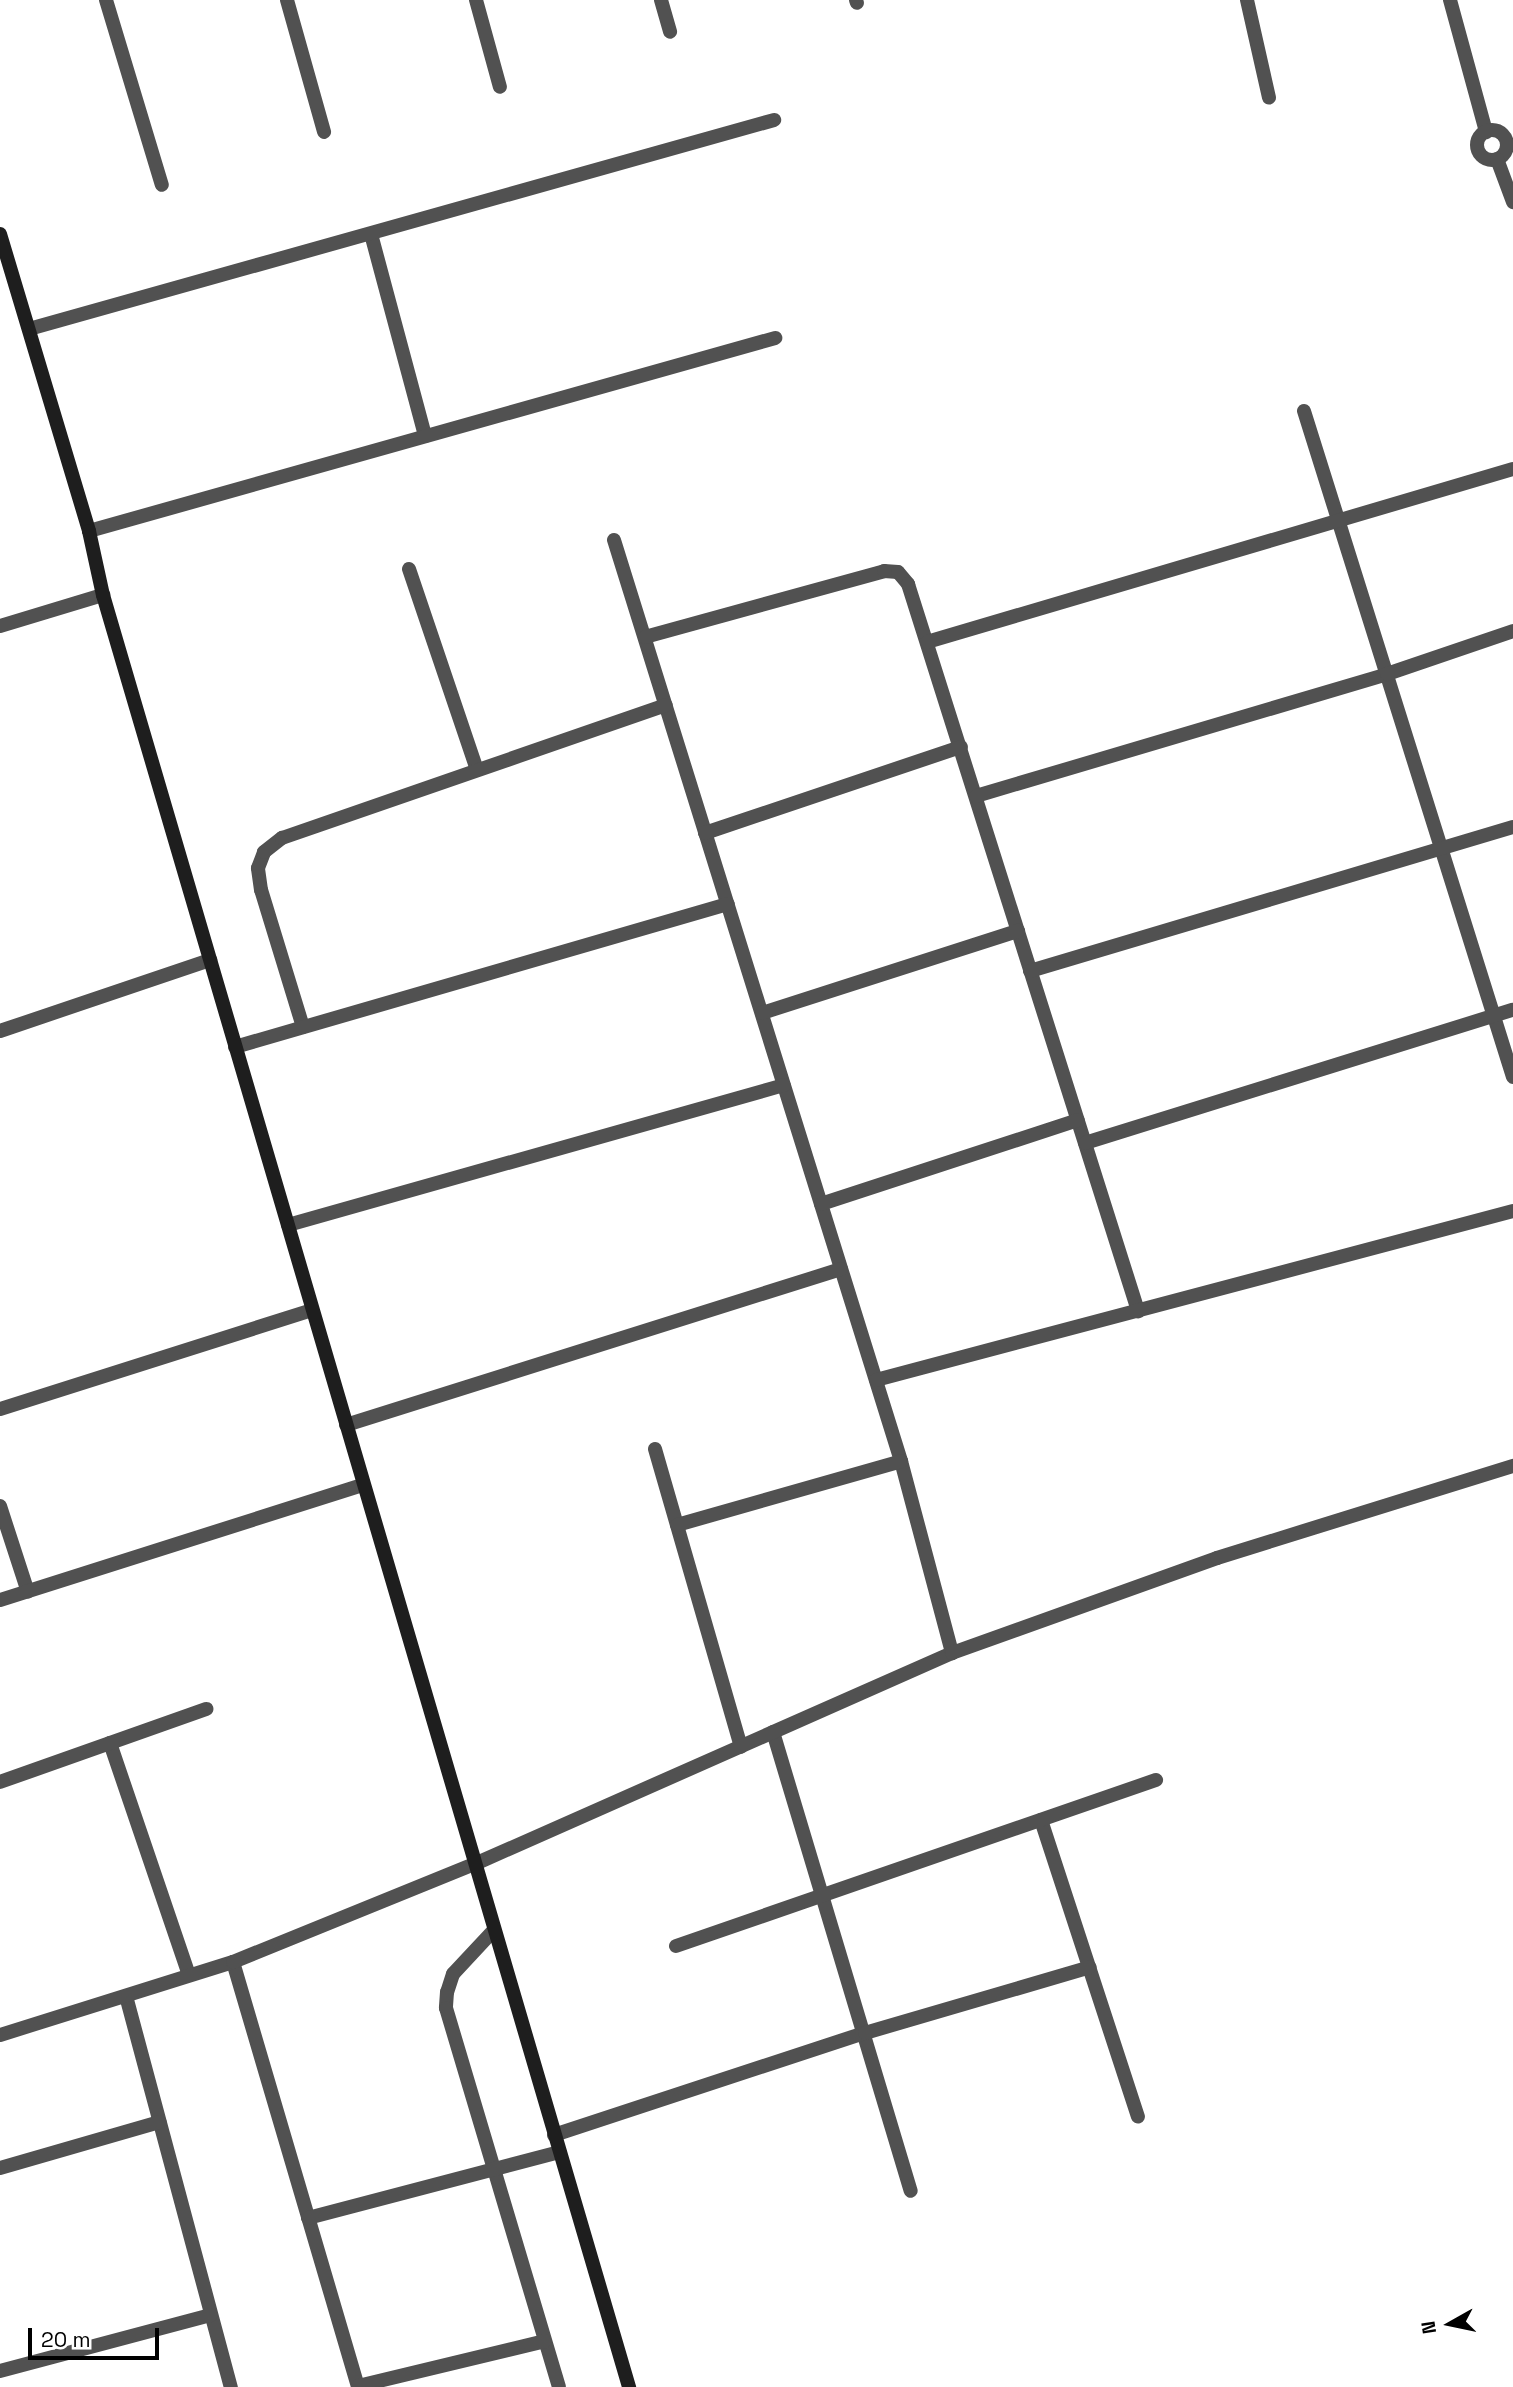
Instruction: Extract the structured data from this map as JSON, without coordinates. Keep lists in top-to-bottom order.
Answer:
{
  "scale_bar": "20 m",
  "north": "left"
}
